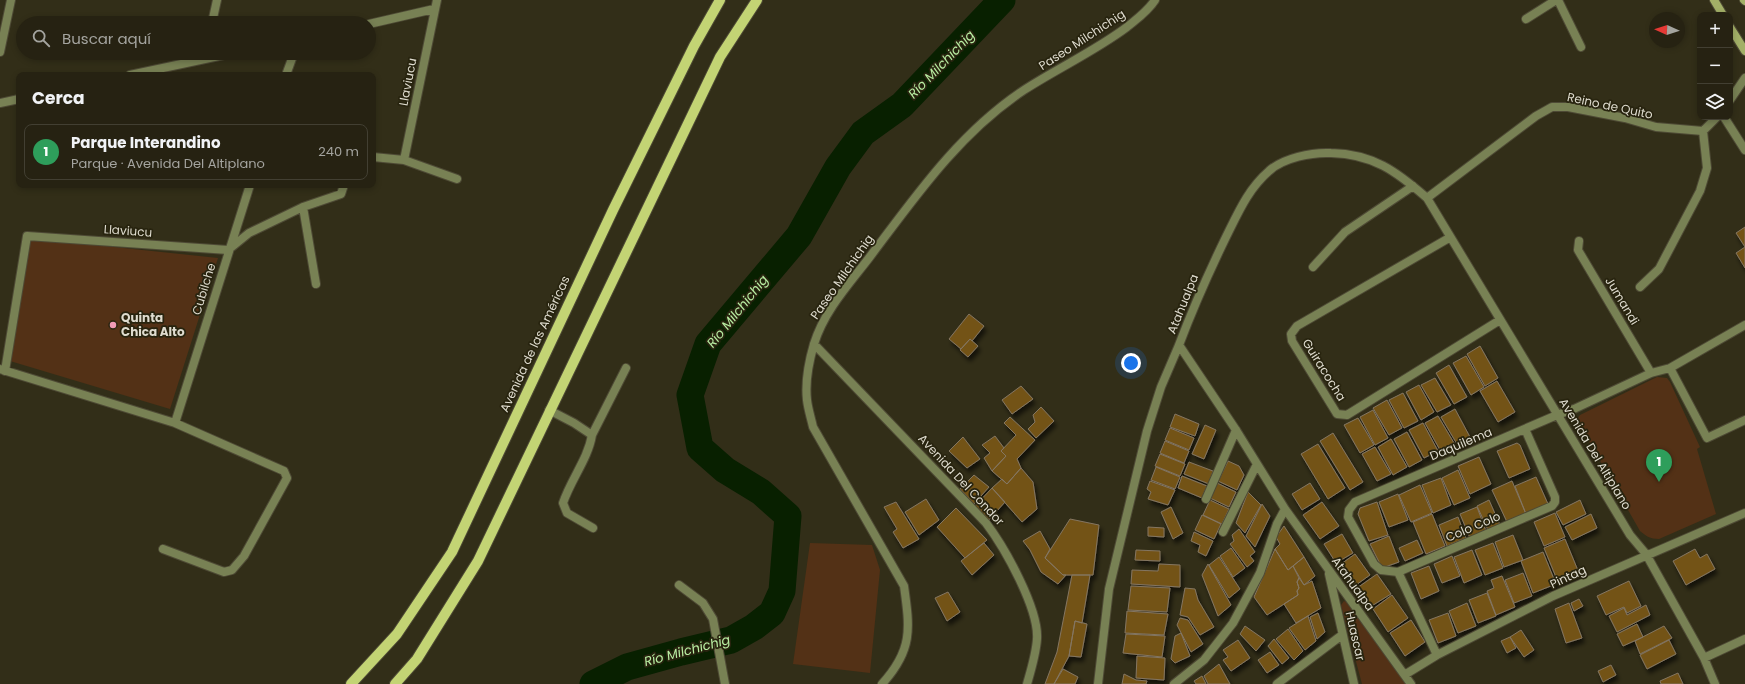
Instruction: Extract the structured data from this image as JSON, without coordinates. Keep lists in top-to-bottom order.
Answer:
{
  "streets": {
    "main road": ["Avenida de las Américas"],
    "street": [
      "Paseo Milchichig",
      "Llaviucu",
      "Reino de Quito",
      "Cubilche",
      "Jumandi",
      "Atahualpa",
      "Guiracocha",
      "Daquilema",
      "Avenida Del Altiplano",
      "Avenida Del Condor",
      "Colo Colo",
      "Pintag",
      "Huascar"
    ]
  },
  "crossings": [
    ["Paseo Milchichig", "Avenida Del Condor"],
    ["Llaviucu", "Cubilche"],
    ["Reino de Quito", "Atahualpa"],
    ["Jumandi", "Daquilema"],
    ["Atahualpa", "Guiracocha"],
    ["Atahualpa", "Avenida Del Altiplano"],
    ["Atahualpa", "Pintag"],
    ["Atahualpa", "Huascar"],
    ["Guiracocha", "Avenida Del Altiplano"],
    ["Daquilema", "Avenida Del Altiplano"],
    ["Daquilema", "Colo Colo"],
    ["Avenida Del Altiplano", "Pintag"]
  ],
  "water": ["Río Milchichig"],
  "places": ["Quinta Chica Alto"],
  "north": "left",
  "page": {
    "map_buttons": ["+", "−"],
    "search": "Buscar aquí",
    "heading": "Cerca",
    "list": [
      {
        "mark": "1",
        "name": "Parque Interandino",
        "note": "Parque · Avenida Del Altiplano",
        "value": "240 m"
      }
    ],
    "pins": "1"
  }
}
